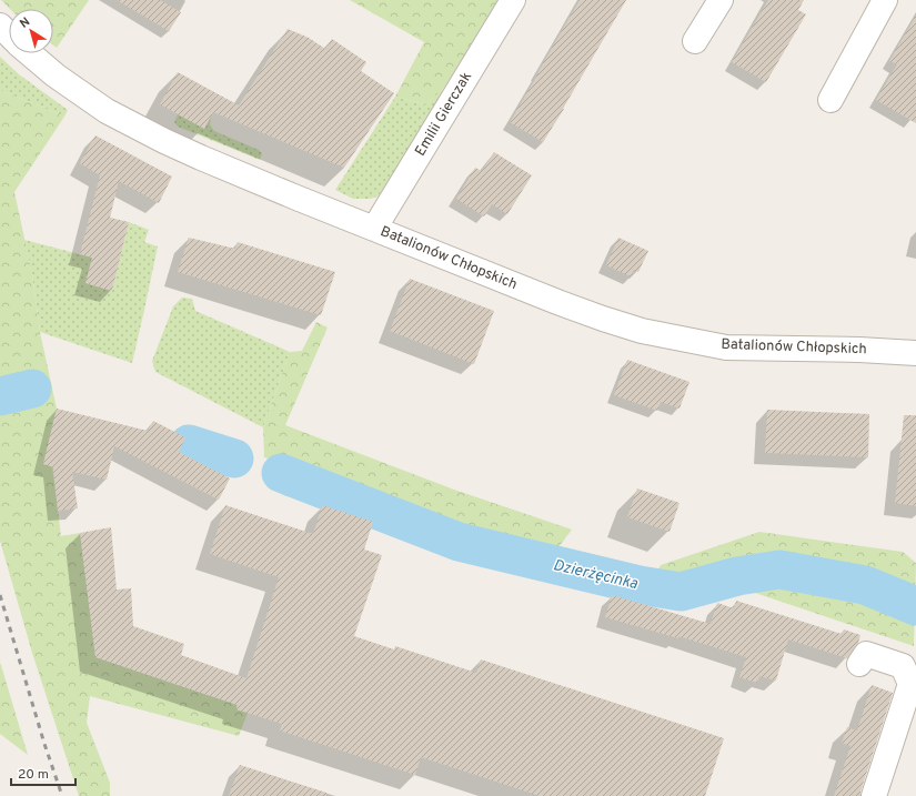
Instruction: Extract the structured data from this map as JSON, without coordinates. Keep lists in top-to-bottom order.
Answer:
{
  "streets": {
    "street": ["Emilii Gierczak", "Batalionów Chłopskich"]
  },
  "crossings": [
    ["Emilii Gierczak", "Batalionów Chłopskich"]
  ],
  "water": ["Dzierżęcinka"],
  "scale_bar": "20 m",
  "north": "top left"
}
